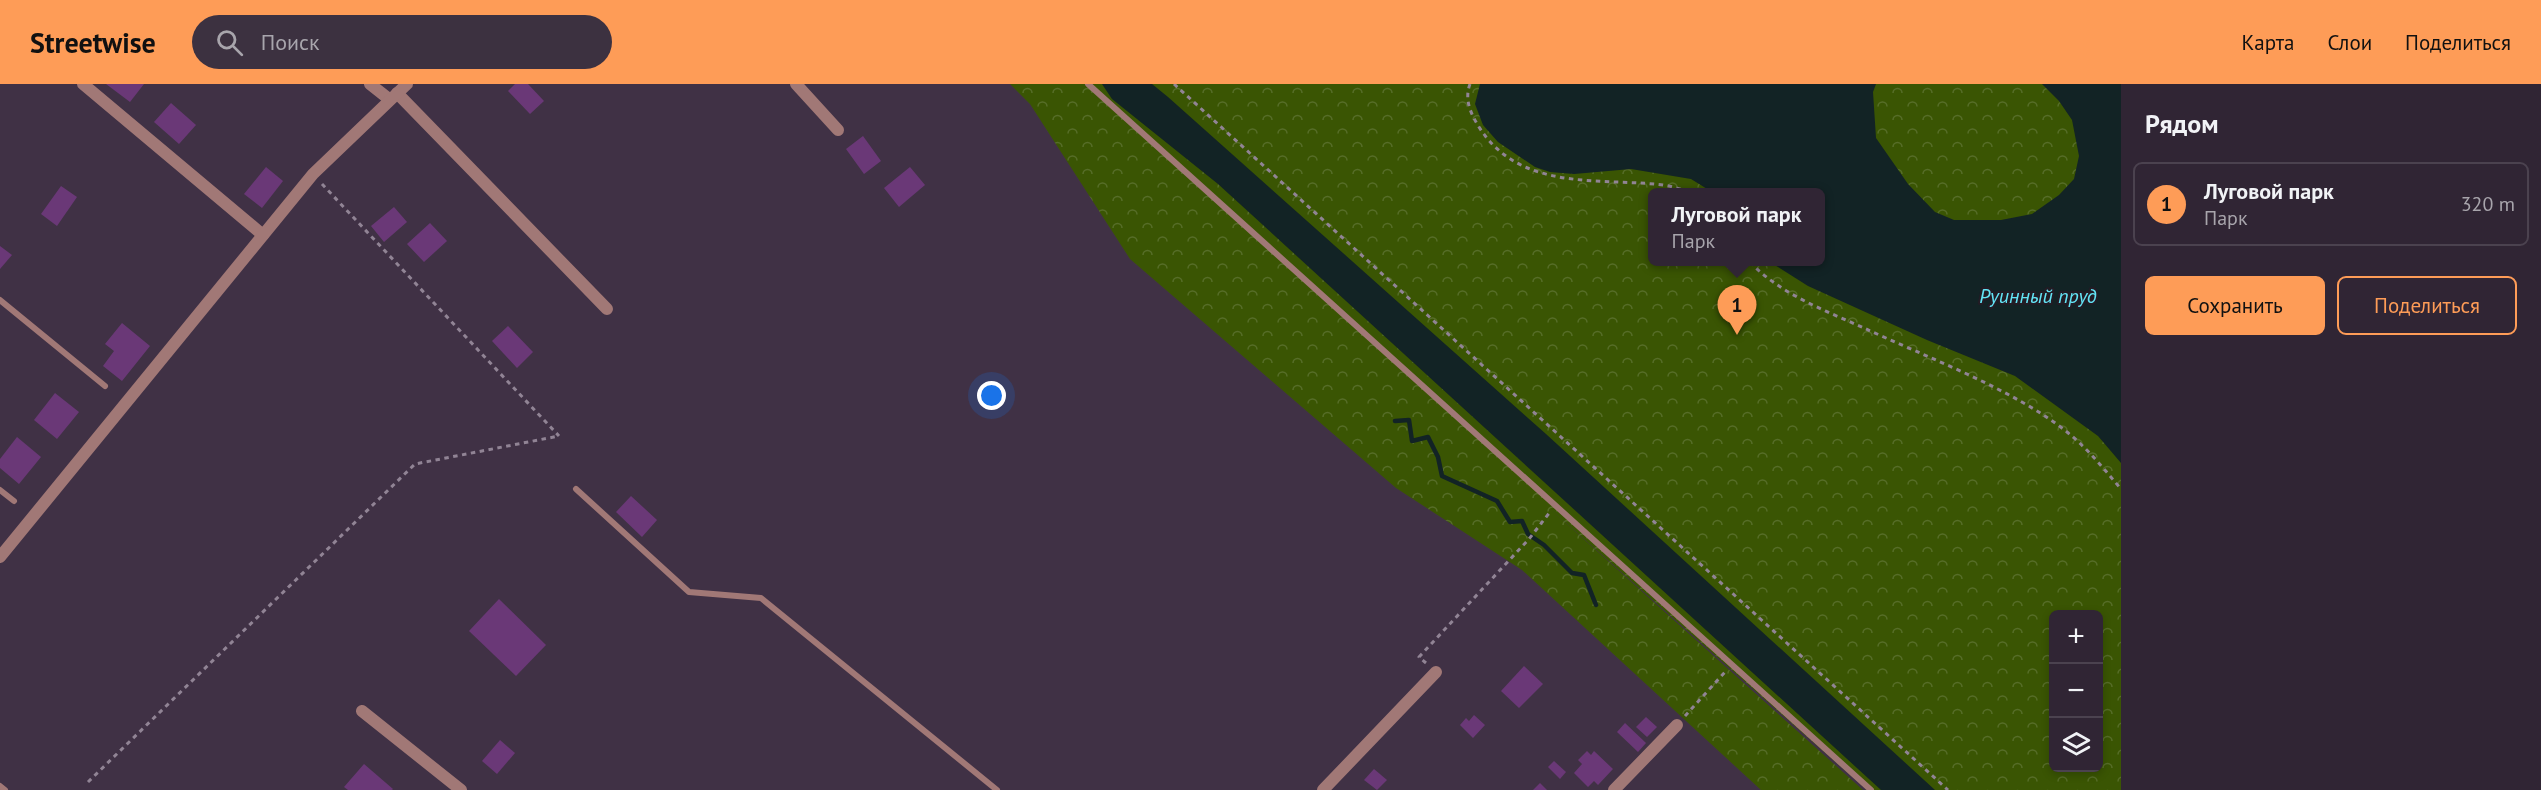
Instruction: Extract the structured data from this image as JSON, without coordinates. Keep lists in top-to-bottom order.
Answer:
{
  "water": ["Руинный пруд"],
  "page": {
    "header": "Streetwise",
    "search": "Поиск",
    "nav": ["Карта", "Слои", "Поделиться"],
    "heading": "Рядом",
    "list": [
      {
        "mark": "1",
        "name": "Луговой парк",
        "note": "Парк",
        "value": "320 m"
      }
    ],
    "popup": ["Луговой парк", "Парк"],
    "buttons": ["Сохранить", "Поделиться"],
    "pins": "1",
    "map_buttons": ["+", "−"]
  }
}
